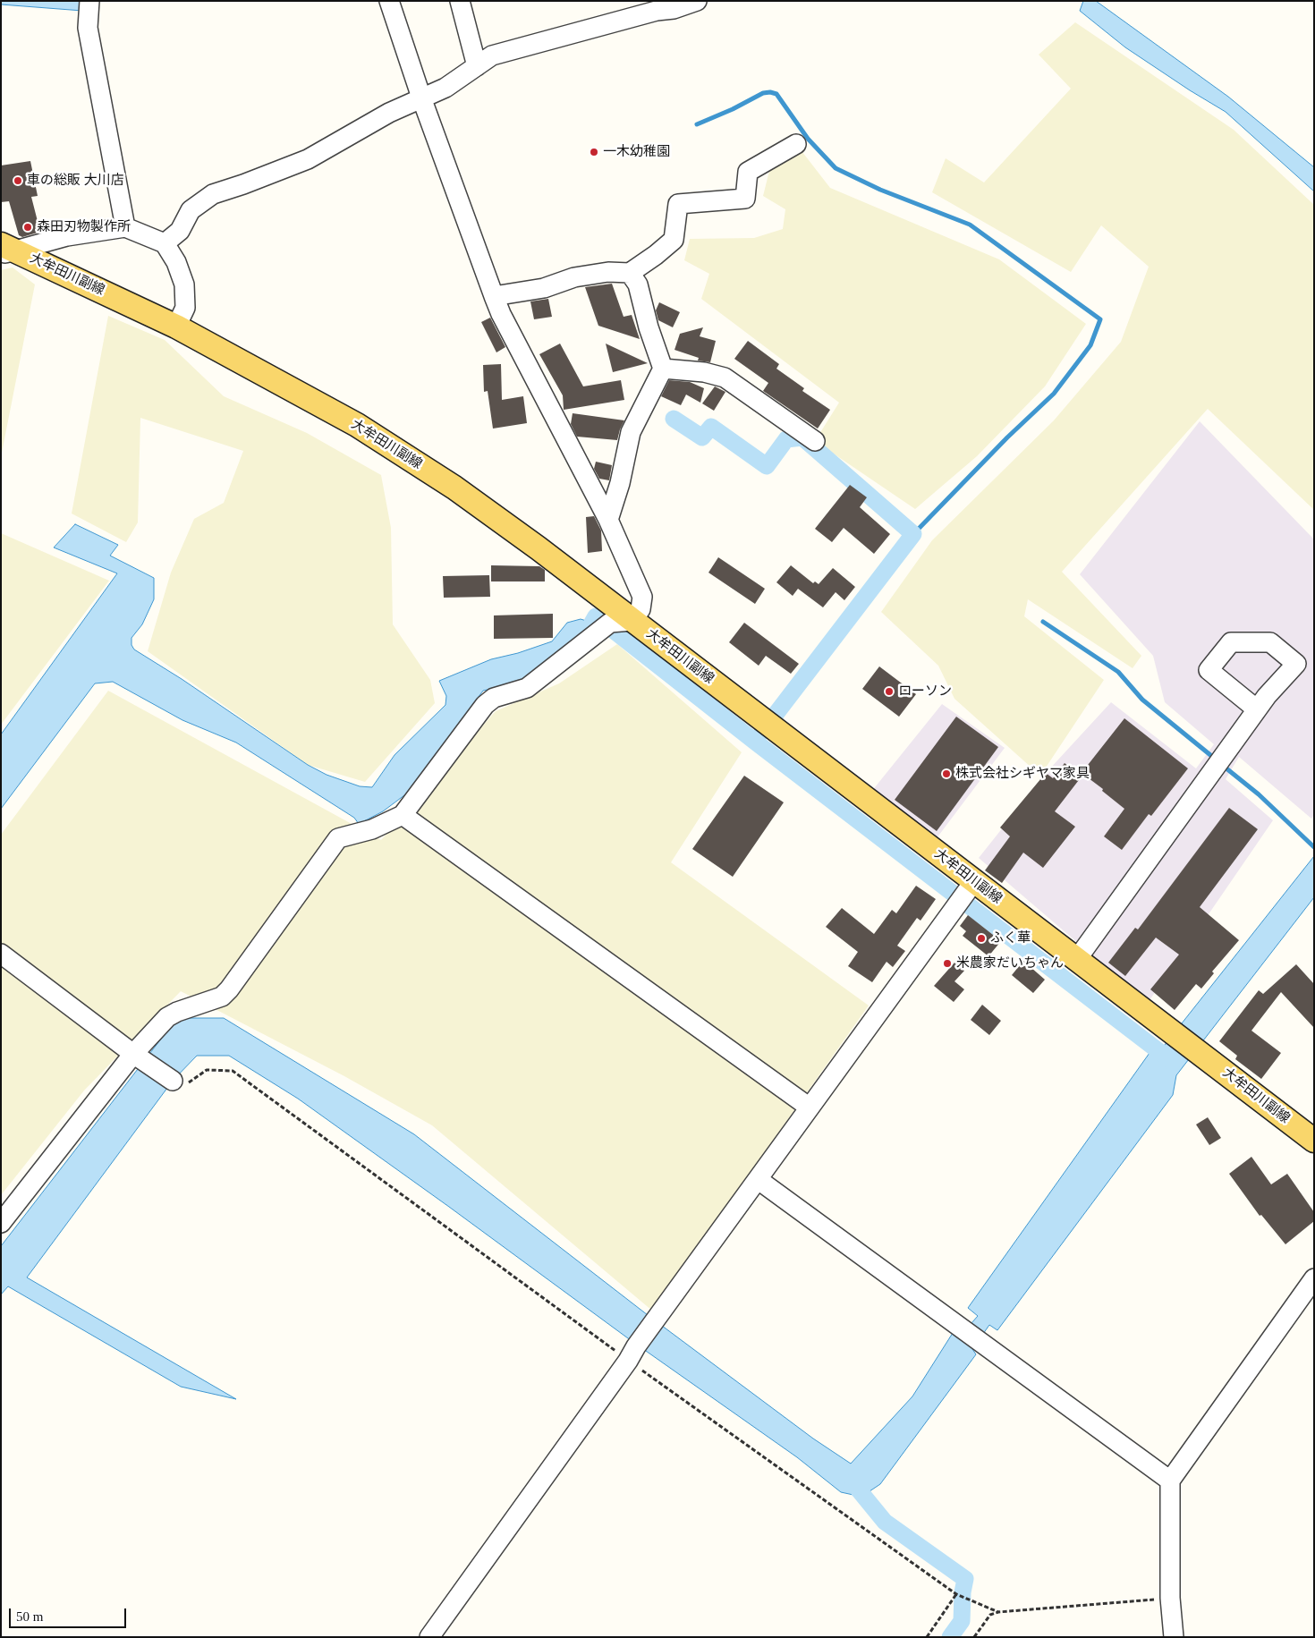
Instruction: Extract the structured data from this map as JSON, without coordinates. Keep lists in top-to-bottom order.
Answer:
{
  "streets": {
    "main road": ["大牟田川副線"]
  },
  "places": [
    "一木幼稚園",
    "車の総販 大川店",
    "森田刃物製作所",
    "ローソン",
    "株式会社シギヤマ家具",
    "ふく華",
    "米農家だいちゃん"
  ],
  "scale_bar": "50 m"
}
